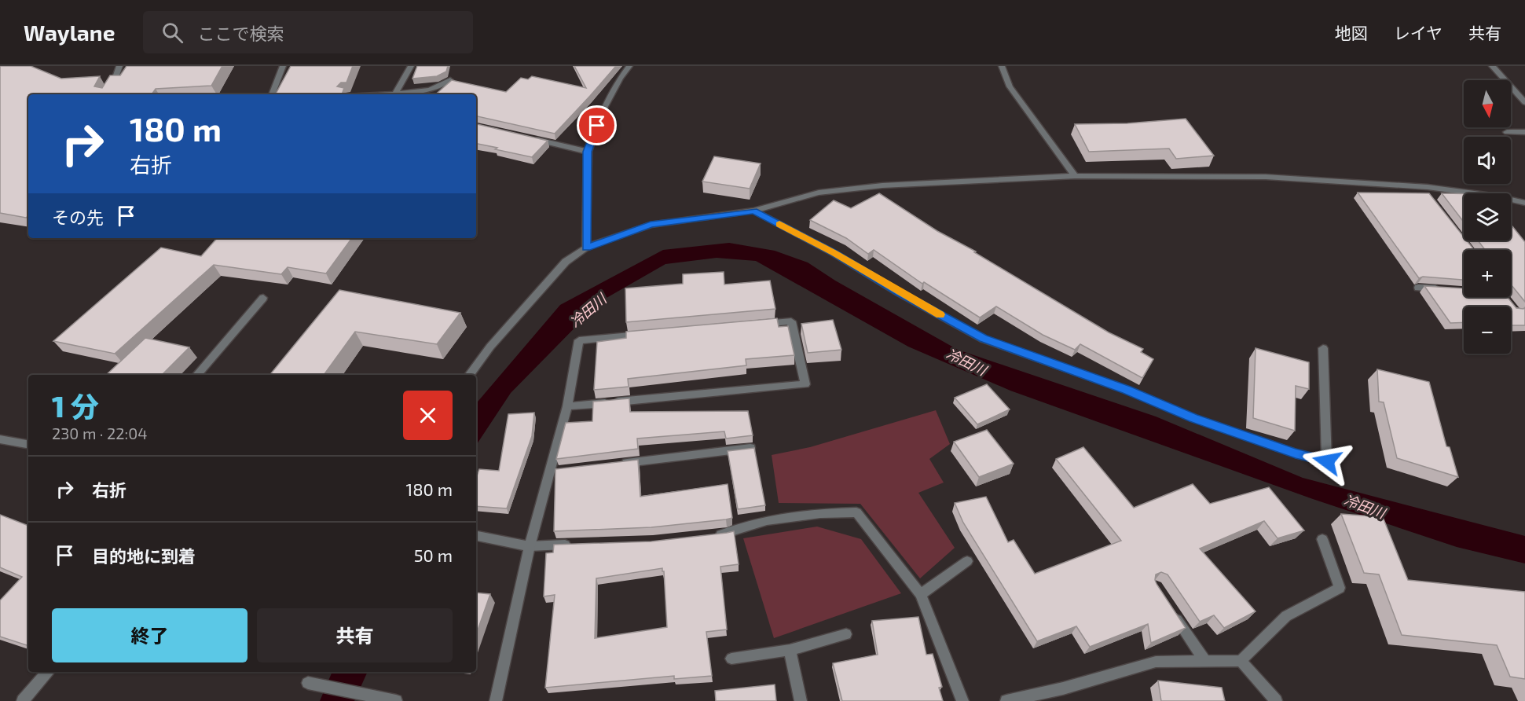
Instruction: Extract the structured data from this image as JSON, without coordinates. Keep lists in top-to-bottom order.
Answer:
{
  "water": ["冷田川"],
  "north": "bottom",
  "page": {
    "header": "Waylane",
    "search": "ここで検索",
    "nav": ["地図", "レイヤ", "共有"],
    "map_buttons": ["+", "−"],
    "turn": ["180 m", "右折"],
    "then": "その先",
    "heading": ["1 分", "230 m · 22:04"],
    "list": [
      {
        "name": "右折",
        "value": "180 m"
      },
      {
        "name": "目的地に到着",
        "value": "50 m"
      }
    ],
    "buttons": ["終了", "共有"]
  }
}
